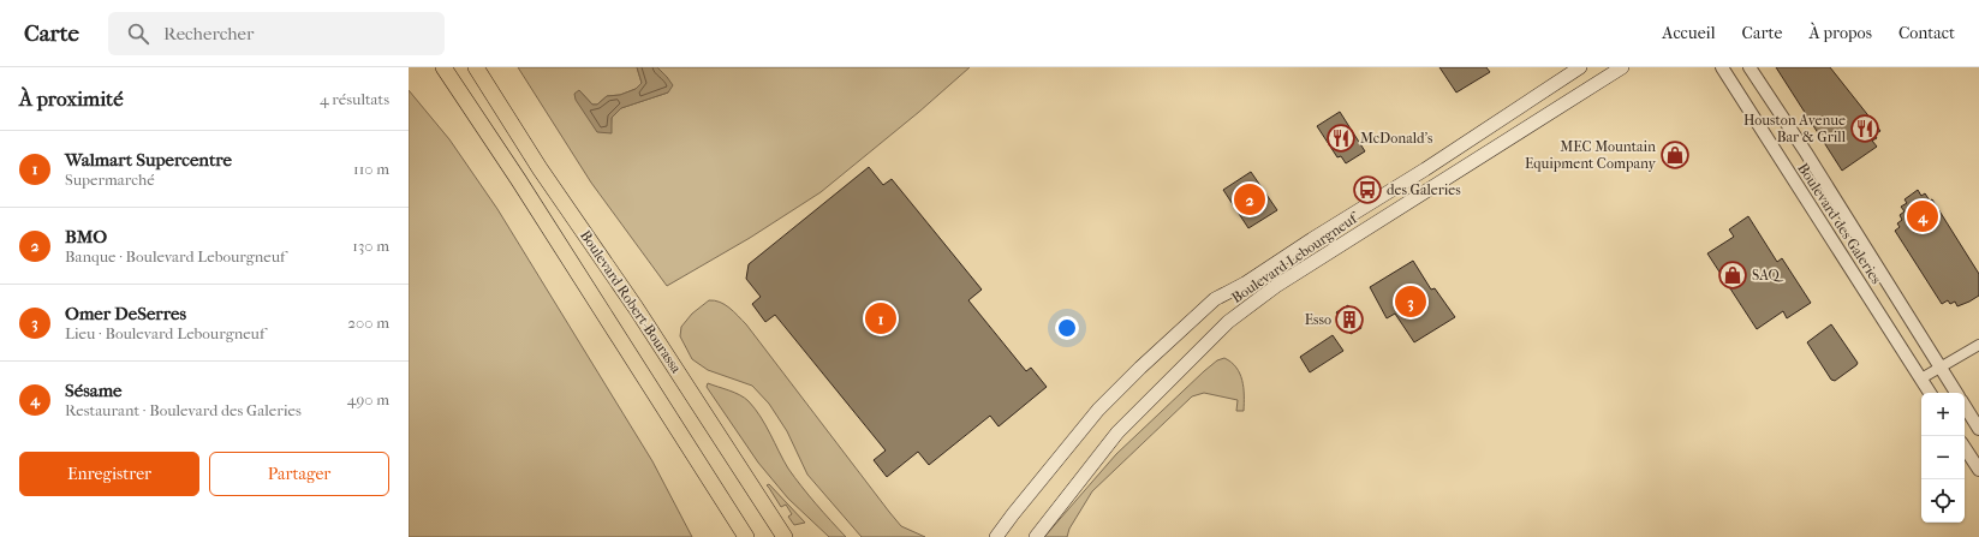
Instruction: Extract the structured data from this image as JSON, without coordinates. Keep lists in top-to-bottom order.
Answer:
{
  "streets": {
    "highway": ["Boulevard Robert-Bourassa"],
    "main road": ["Boulevard Lebourgneuf"],
    "street": ["Boulevard des Galeries"]
  },
  "places": {
    "restaurant": ["Houston Avenue Bar & Grill", "McDonald's"],
    "shop": ["MEC Mountain Equipment Company", "SAQ"],
    "bus stop": ["des Galeries"],
    "building": ["Esso"]
  },
  "page": {
    "header": "Carte",
    "search": "Rechercher",
    "nav": [
      "Accueil",
      "Carte",
      "À propos",
      "Contact"
    ],
    "heading": ["À proximité", "4 résultats"],
    "list": [
      {
        "mark": "1",
        "name": "Walmart Supercentre",
        "note": "Supermarché",
        "value": "110 m"
      },
      {
        "mark": "2",
        "name": "BMO",
        "note": "Banque · Boulevard Lebourgneuf",
        "value": "130 m"
      },
      {
        "mark": "3",
        "name": "Omer DeSerres",
        "note": "Lieu · Boulevard Lebourgneuf",
        "value": "200 m"
      },
      {
        "mark": "4",
        "name": "Sésame",
        "note": "Restaurant · Boulevard des Galeries",
        "value": "490 m"
      }
    ],
    "pins": [
      "2",
      "4",
      "3",
      "1"
    ],
    "map_buttons": ["+", "−"],
    "buttons": ["Enregistrer", "Partager"]
  }
}
